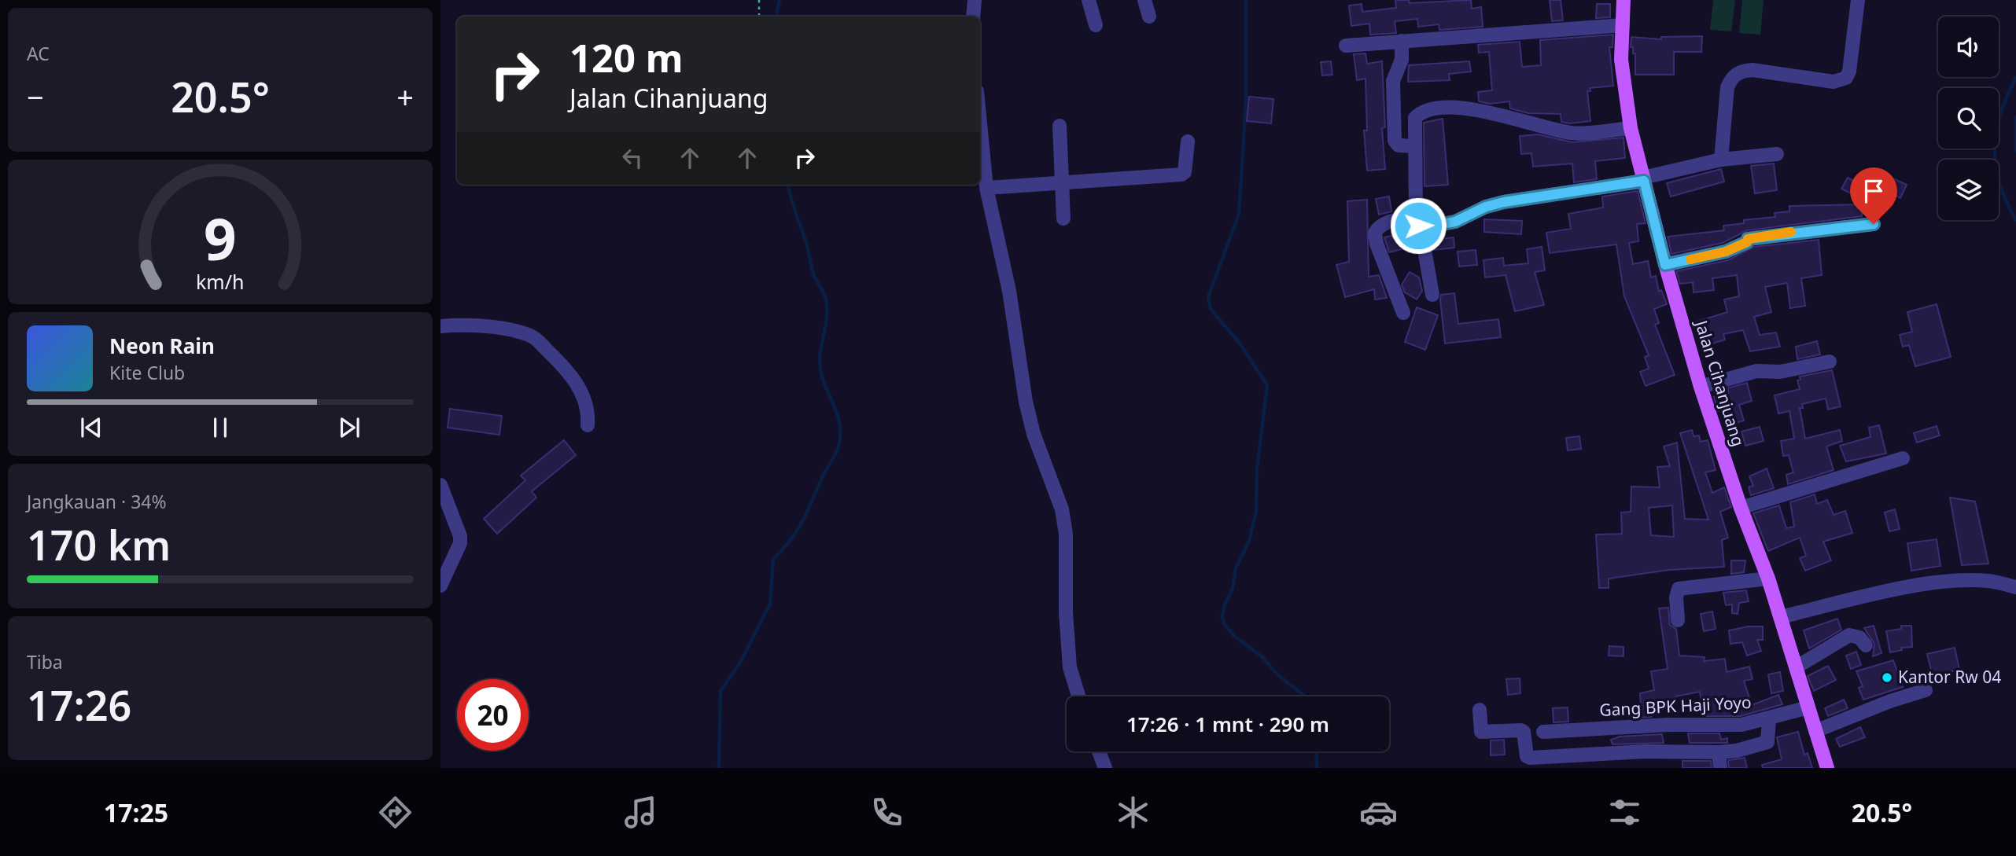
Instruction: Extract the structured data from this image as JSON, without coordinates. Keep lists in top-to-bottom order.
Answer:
{
  "streets": {
    "main road": ["Jalan Cihanjuang"],
    "street": ["Gang BPK Haji Yoyo"]
  },
  "crossings": [
    ["Jalan Cihanjuang", "Gang BPK Haji Yoyo"]
  ],
  "places": ["Kantor Rw 04"],
  "page": {
    "tile": [
      "AC",
      ["Jangkauan · 34%", "170 km"],
      ["Tiba", "17:26"]
    ],
    "turn": ["120 m", "Jalan Cihanjuang"],
    "heat": ["−", "20.5°", "+"],
    "song": ["Neon Rain", "Kite Club"],
    "limit": "20",
    "trip": "17:26 · 1 mnt · 290 m",
    "tabs": ["17:25", "20.5°"],
    "gauge": ["9", "km/h"]
  }
}
